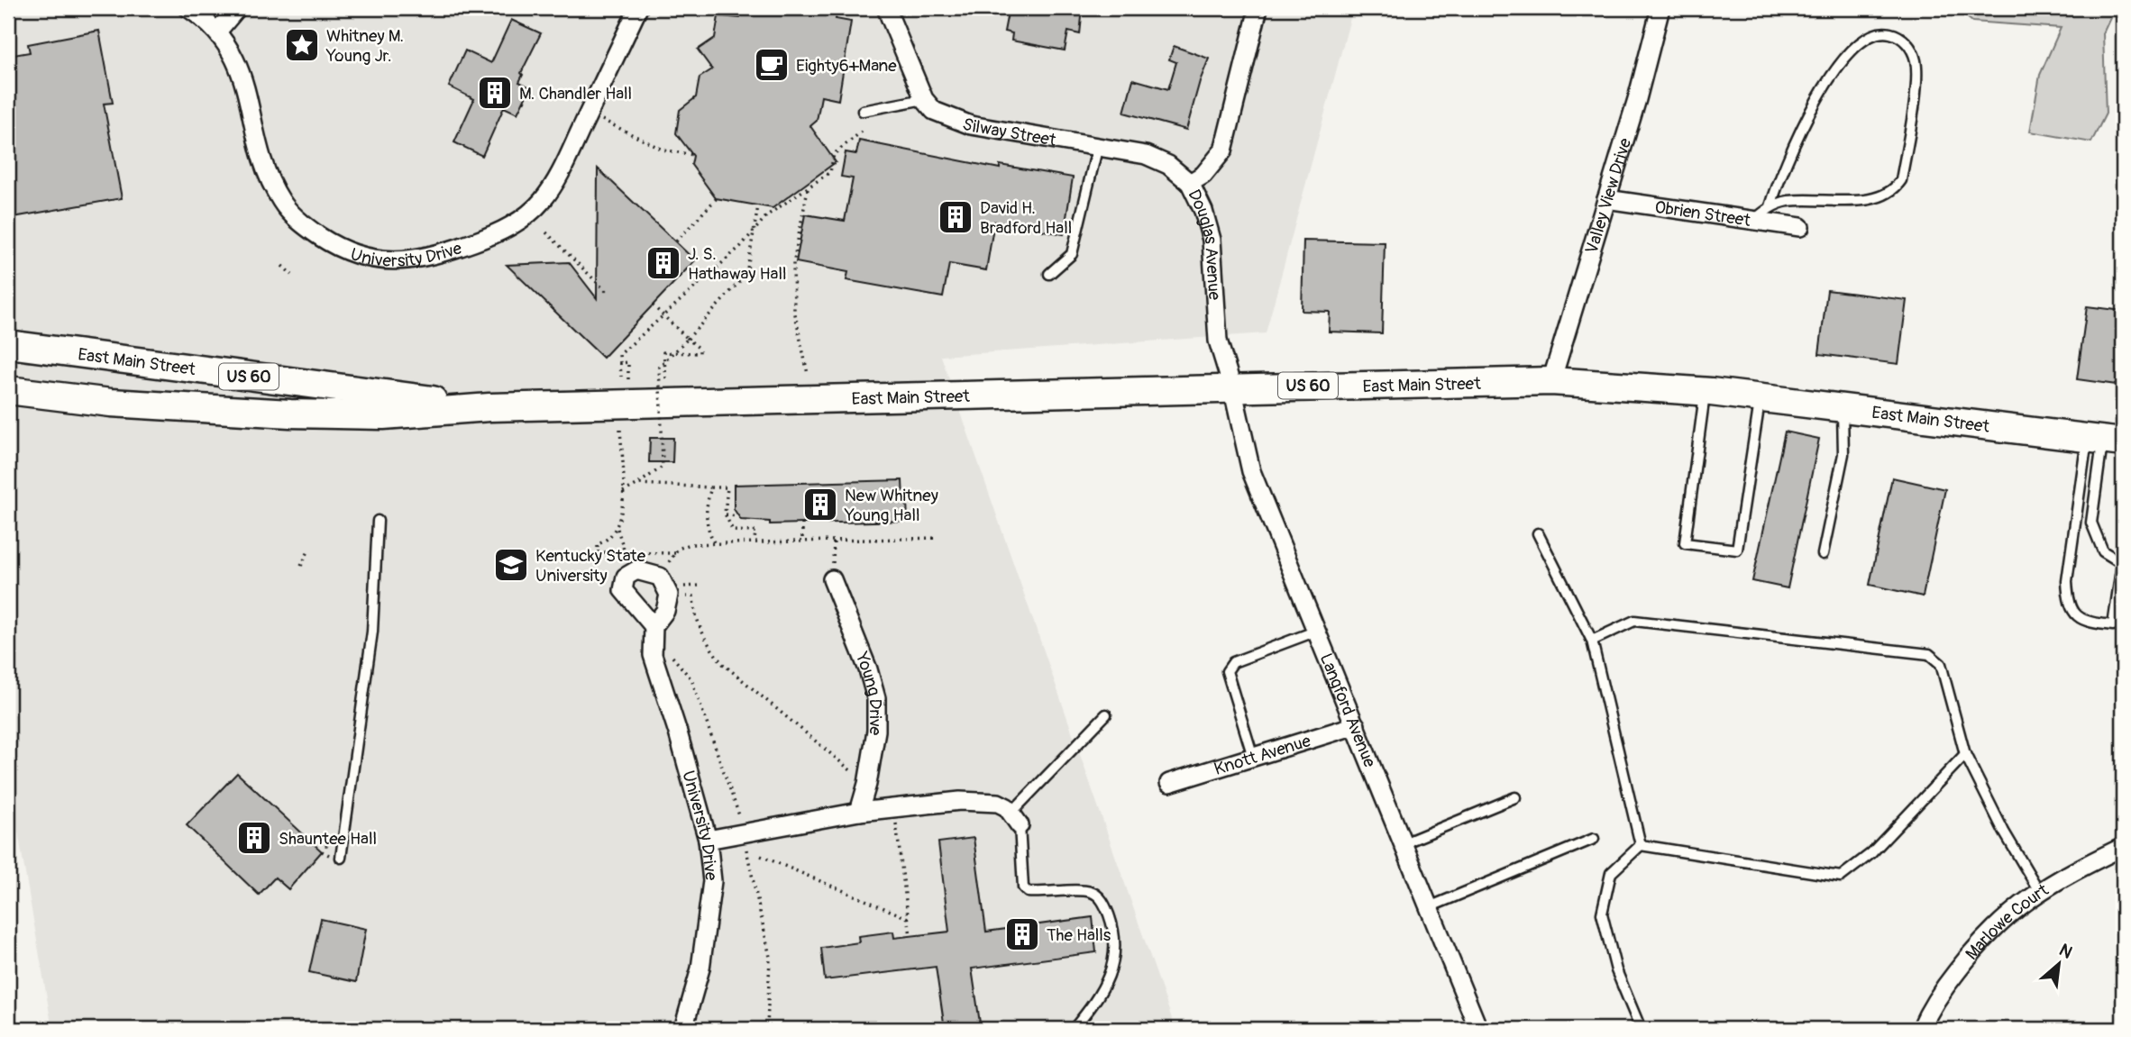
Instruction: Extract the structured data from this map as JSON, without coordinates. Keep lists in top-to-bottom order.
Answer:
{
  "streets": {
    "main road": ["East Main Street", "US 60"],
    "street": [
      "Silway Street",
      "Valley View Drive",
      "Obrien Street",
      "Douglas Avenue",
      "University Drive",
      "Young Drive",
      "Langford Avenue",
      "Knott Avenue",
      "Marlowe Court"
    ]
  },
  "crossings": [
    ["Silway Street", "Douglas Avenue"],
    ["Valley View Drive", "Obrien Street"],
    ["Valley View Drive", "East Main Street"],
    ["Douglas Avenue", "East Main Street"],
    ["Douglas Avenue", "Langford Avenue"],
    ["East Main Street", "Langford Avenue"],
    ["Langford Avenue", "Knott Avenue"]
  ],
  "places": {
    "place": ["Whitney M. Young Jr."],
    "cafe": ["Eighty6+Mane"],
    "building": [
      "M. Chandler Hall",
      "David H. Bradford Hall",
      "J. S. Hathaway Hall",
      "New Whitney Young Hall",
      "Shauntee Hall",
      "The Halls"
    ],
    "school or university": ["Kentucky State University"]
  },
  "north": "top right"
}
